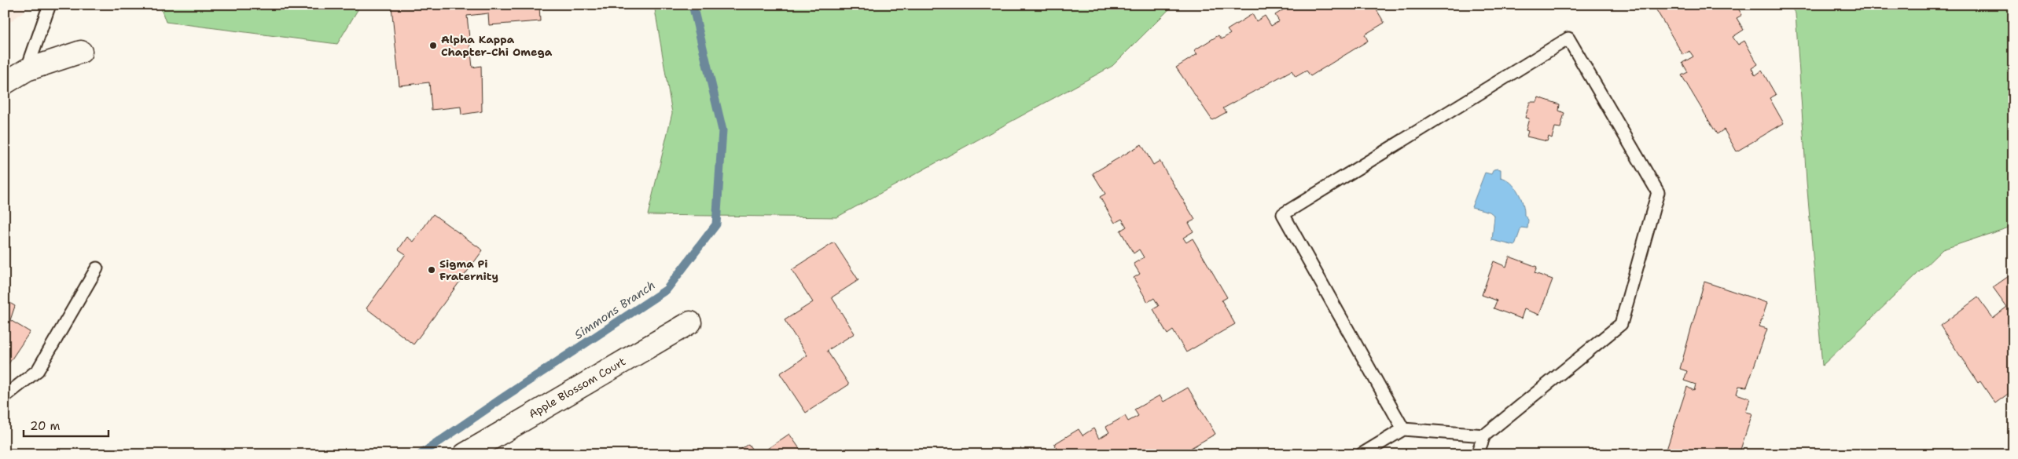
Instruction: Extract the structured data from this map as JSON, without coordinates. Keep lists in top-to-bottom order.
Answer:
{
  "streets": {
    "street": ["Apple Blossom Court"]
  },
  "water": ["Simmons Branch"],
  "places": ["Alpha Kappa Chapter-Chi Omega", "Sigma Pi Fraternity"],
  "scale_bar": "20 m"
}
